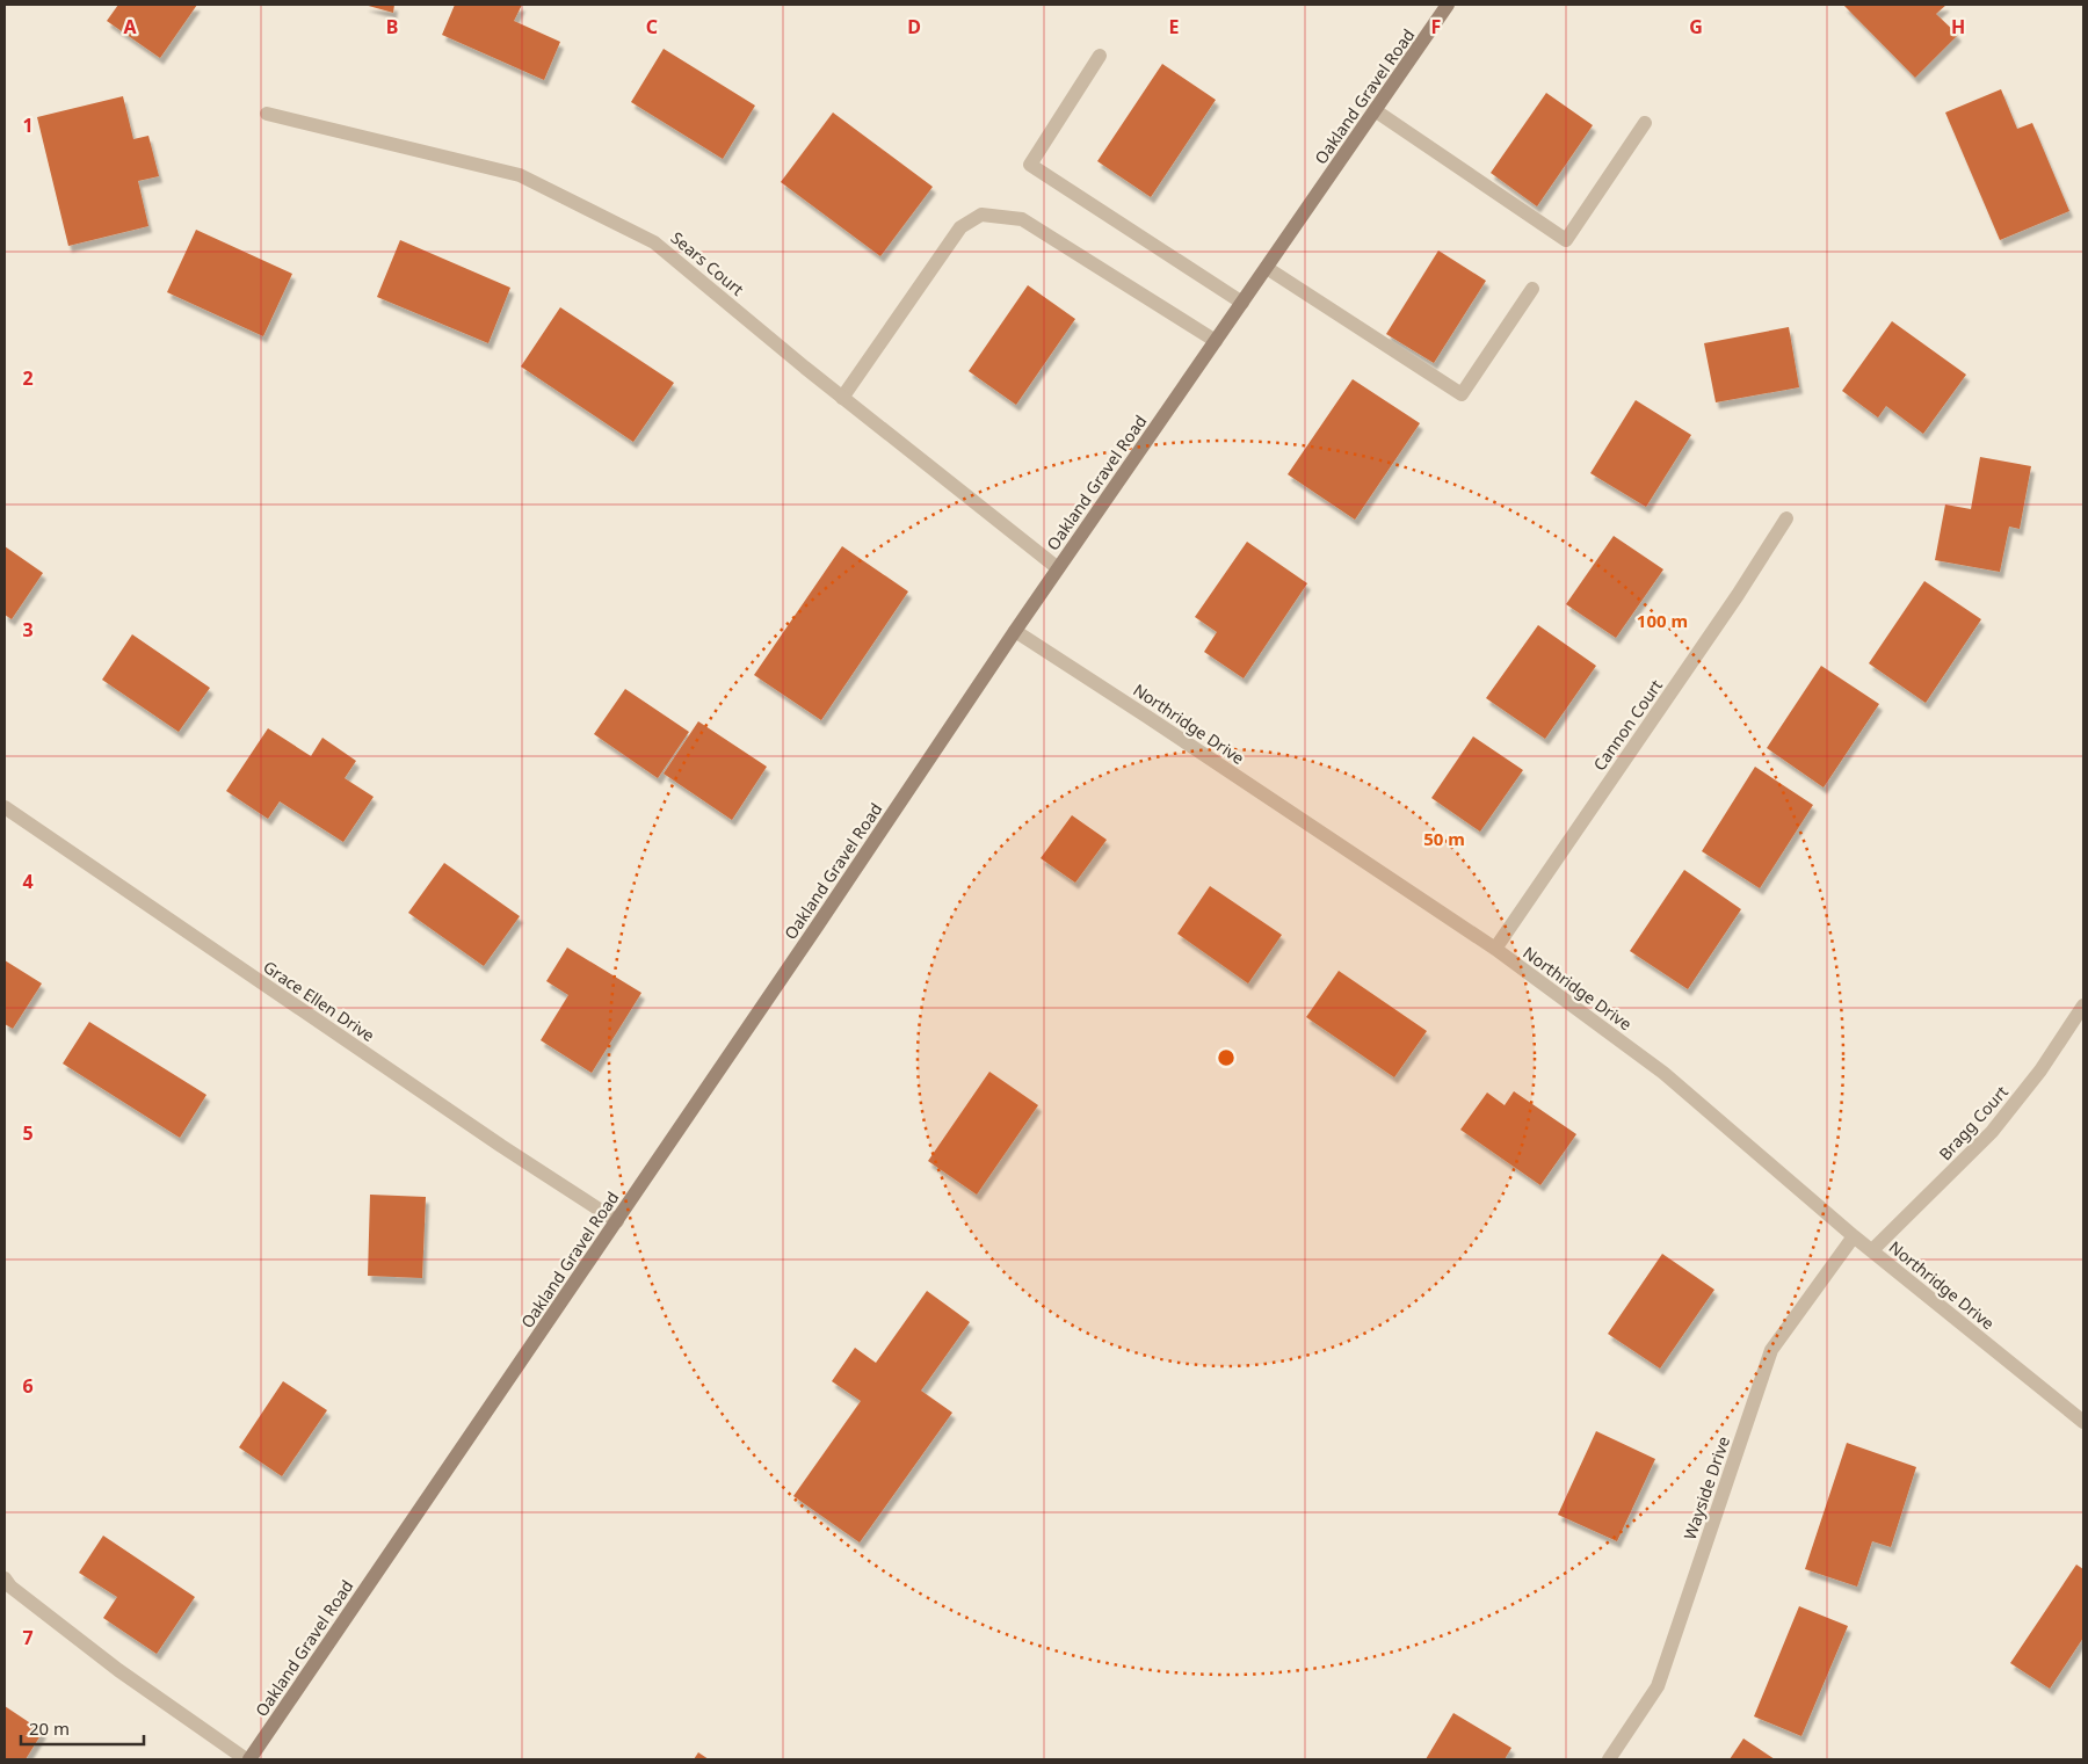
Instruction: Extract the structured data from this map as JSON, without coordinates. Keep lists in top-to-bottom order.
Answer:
{
  "streets": {
    "street": [
      "Oakland Gravel Road",
      "Sears Court",
      "Northridge Drive",
      "Cannon Court",
      "Grace Ellen Drive",
      "Bragg Court",
      "Wayside Drive"
    ]
  },
  "crossings": [
    ["Oakland Gravel Road", "Sears Court"],
    ["Oakland Gravel Road", "Northridge Drive"],
    ["Oakland Gravel Road", "Grace Ellen Drive"],
    ["Northridge Drive", "Cannon Court"],
    ["Northridge Drive", "Bragg Court"],
    ["Northridge Drive", "Wayside Drive"]
  ],
  "scale_bar": "20 m",
  "grid": {
    "columns": [
      "A",
      "B",
      "C",
      "D",
      "E",
      "F",
      "G",
      "H"
    ],
    "rows": [
      "1",
      "2",
      "3",
      "4",
      "5",
      "6",
      "7"
    ]
  },
  "rings": ["100 m", "50 m"]
}
